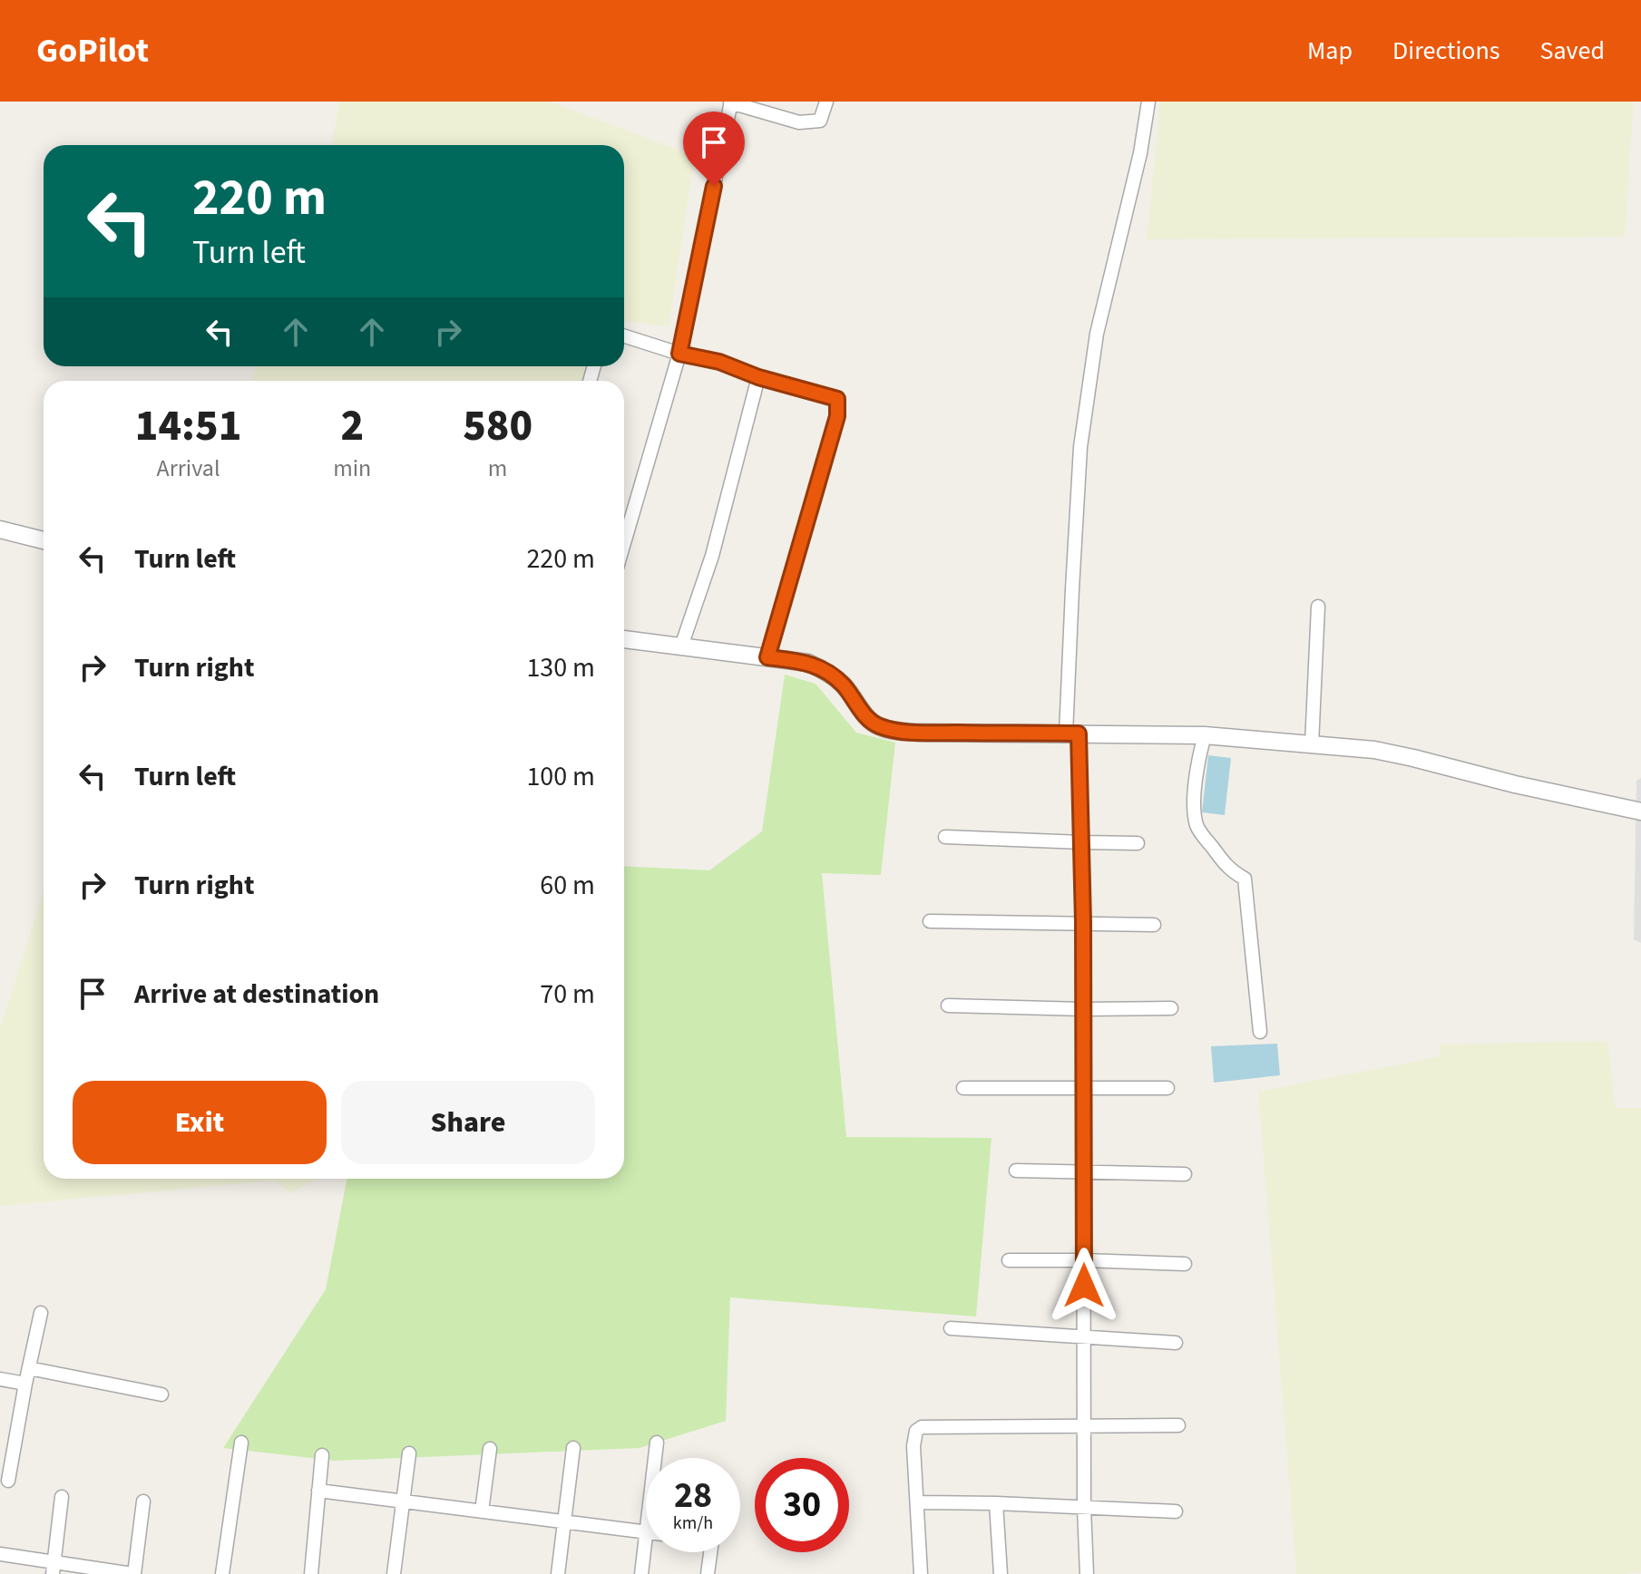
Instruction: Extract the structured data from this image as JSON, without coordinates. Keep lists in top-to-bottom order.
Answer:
{
  "page": {
    "header": "GoPilot",
    "nav": ["Map", "Directions", "Saved"],
    "turn": ["220 m", "Turn left"],
    "eta": [
      "14:51",
      "Arrival",
      "2",
      "min",
      "580",
      "m"
    ],
    "list": [
      {
        "name": "Turn left",
        "value": "220 m"
      },
      {
        "name": "Turn right",
        "value": "130 m"
      },
      {
        "name": "Turn left",
        "value": "100 m"
      },
      {
        "name": "Turn right",
        "value": "60 m"
      },
      {
        "name": "Arrive at destination",
        "value": "70 m"
      }
    ],
    "buttons": ["Exit", "Share"],
    "speed": "28 km/h",
    "limit": "30"
  }
}
